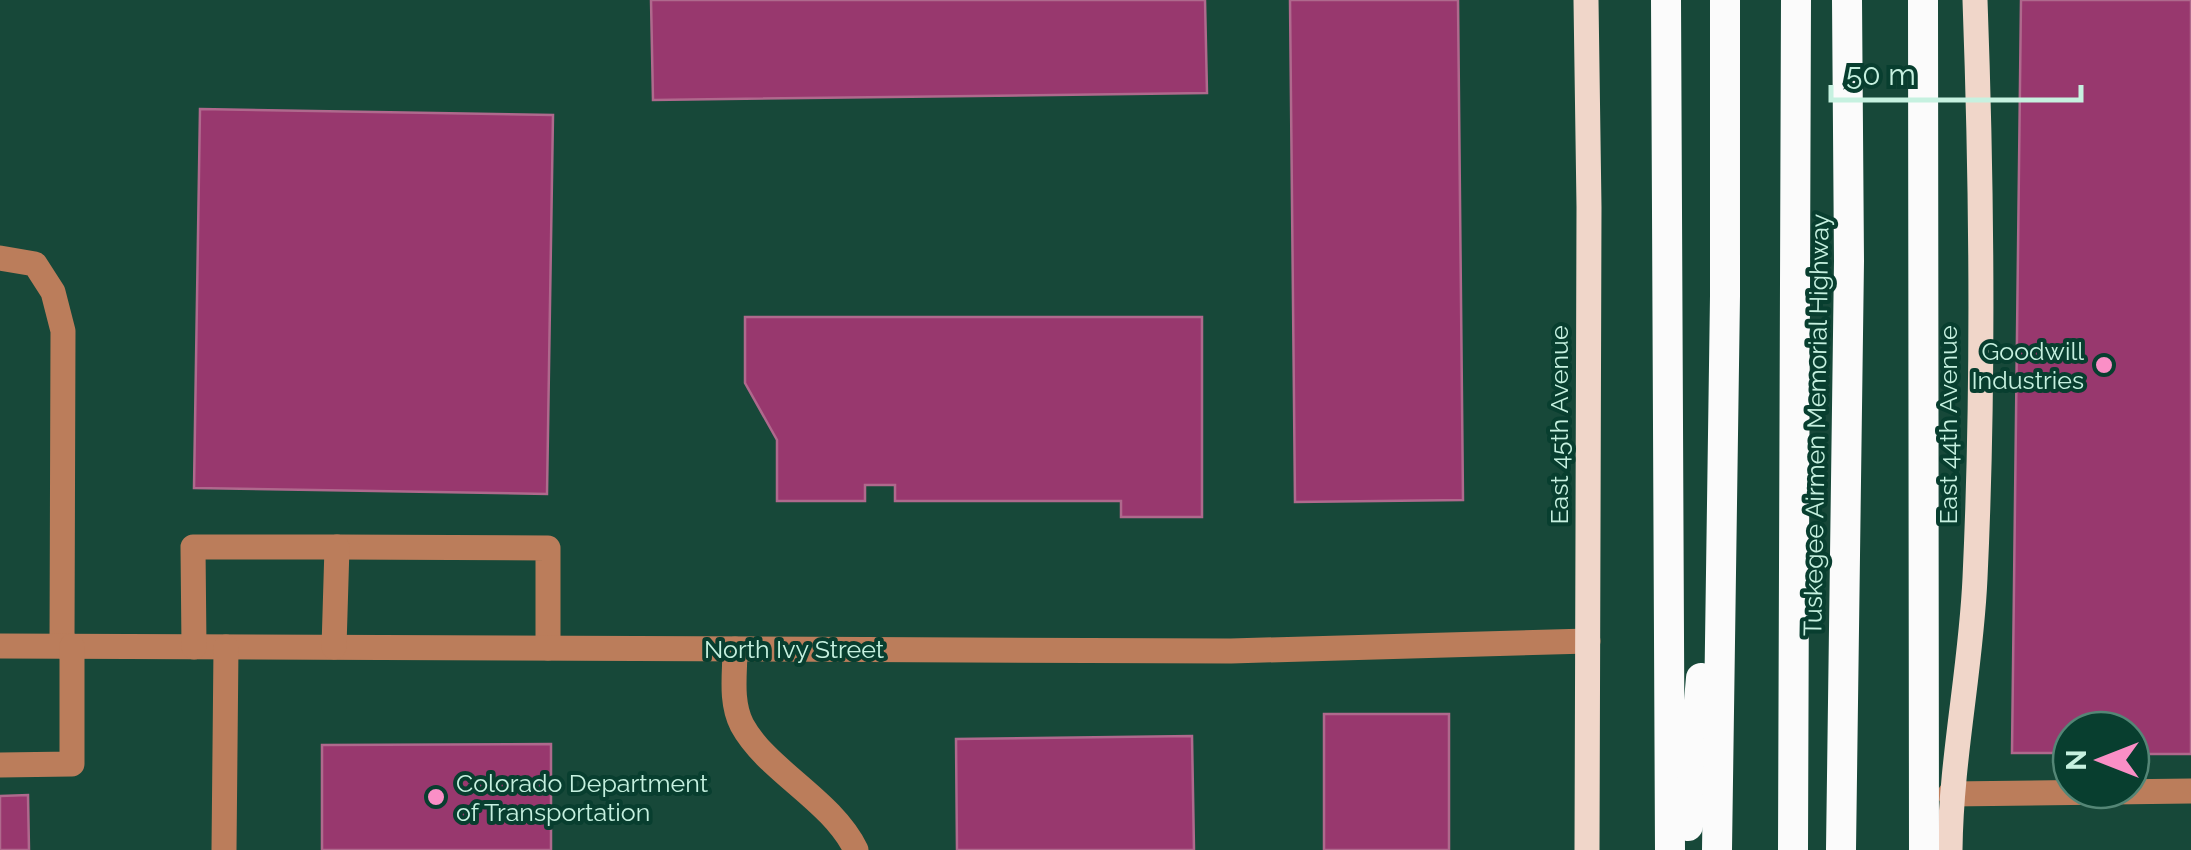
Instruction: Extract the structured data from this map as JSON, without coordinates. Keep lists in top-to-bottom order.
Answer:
{
  "streets": {
    "highway": ["Tuskegee Airmen Memorial Highway"],
    "main road": ["East 45th Avenue", "East 44th Avenue"],
    "street": ["North Ivy Street"]
  },
  "crossings": [
    ["East 45th Avenue", "North Ivy Street"]
  ],
  "places": ["Goodwill Industries", "Colorado Department of Transportation"],
  "scale_bar": "50 m",
  "north": "left"
}
